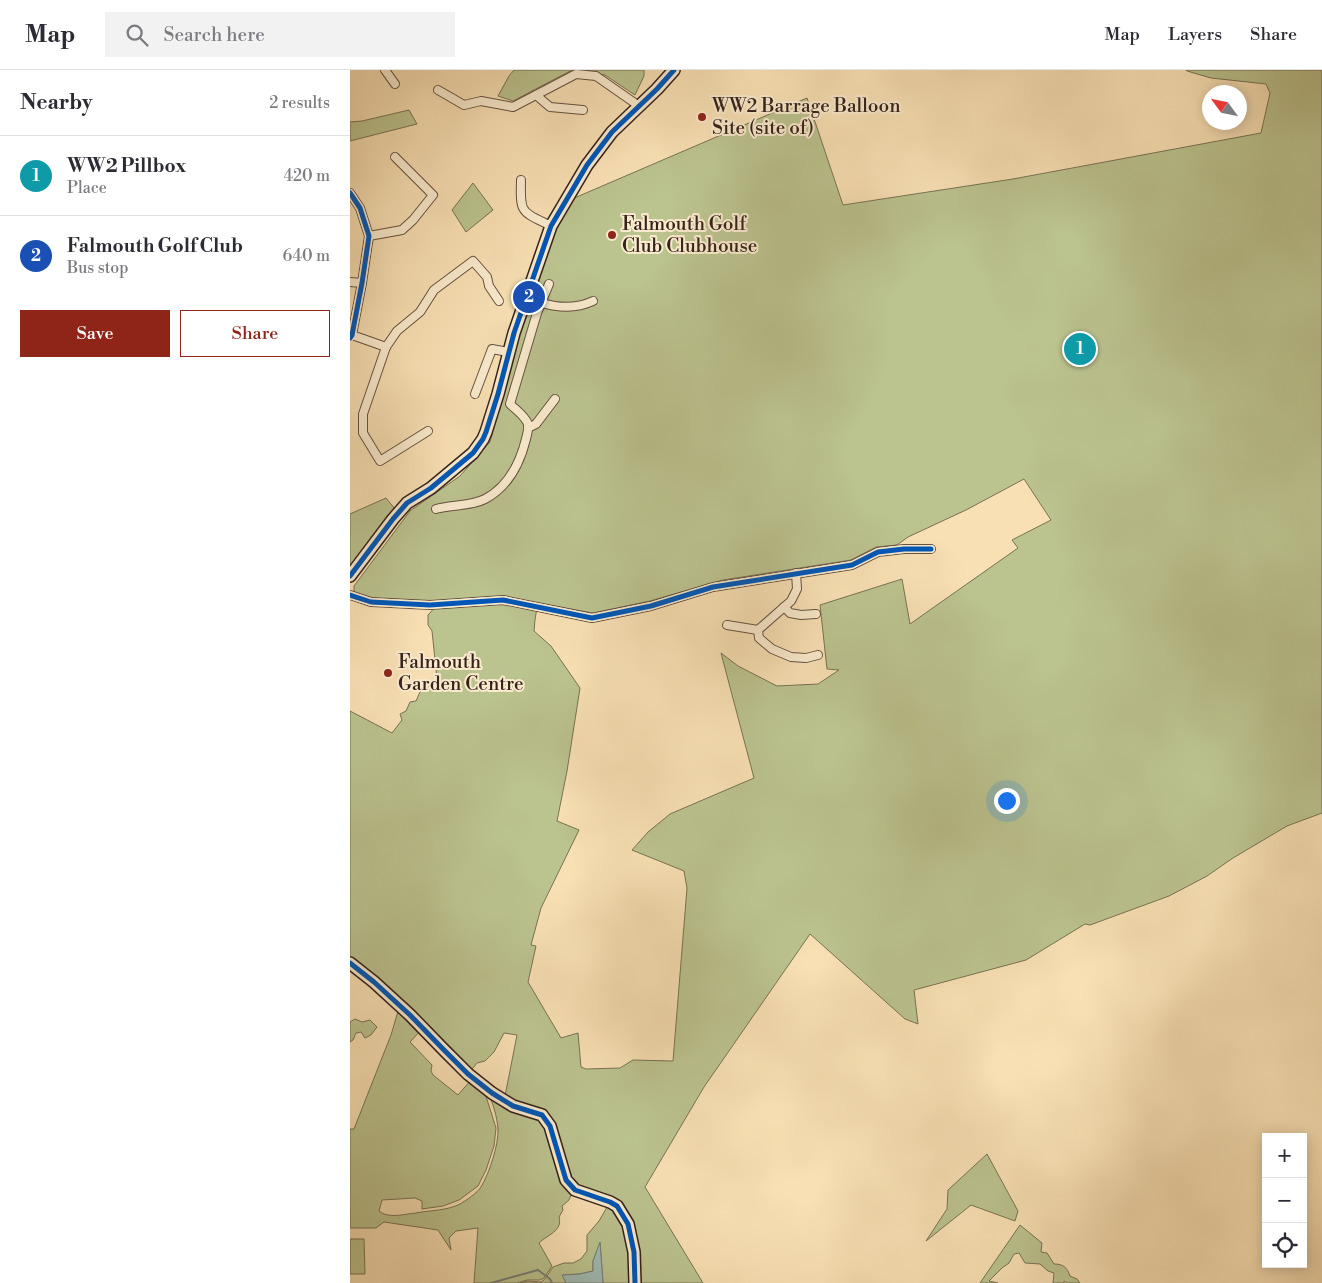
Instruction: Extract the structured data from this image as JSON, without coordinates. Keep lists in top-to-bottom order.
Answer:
{
  "places": ["WW2 Barrage Balloon Site (site of)", "Falmouth Golf Club Clubhouse", "Falmouth Garden Centre"],
  "north": "top left",
  "page": {
    "header": "Map",
    "search": "Search here",
    "nav": ["Map", "Layers", "Share"],
    "heading": ["Nearby", "2 results"],
    "list": [
      {
        "mark": "1",
        "name": "WW2 Pillbox",
        "note": "Place",
        "value": "420 m"
      },
      {
        "mark": "2",
        "name": "Falmouth Golf Club",
        "note": "Bus stop",
        "value": "640 m"
      }
    ],
    "pins": ["2", "1"],
    "buttons": ["Save", "Share"],
    "map_buttons": ["+", "−"]
  }
}
